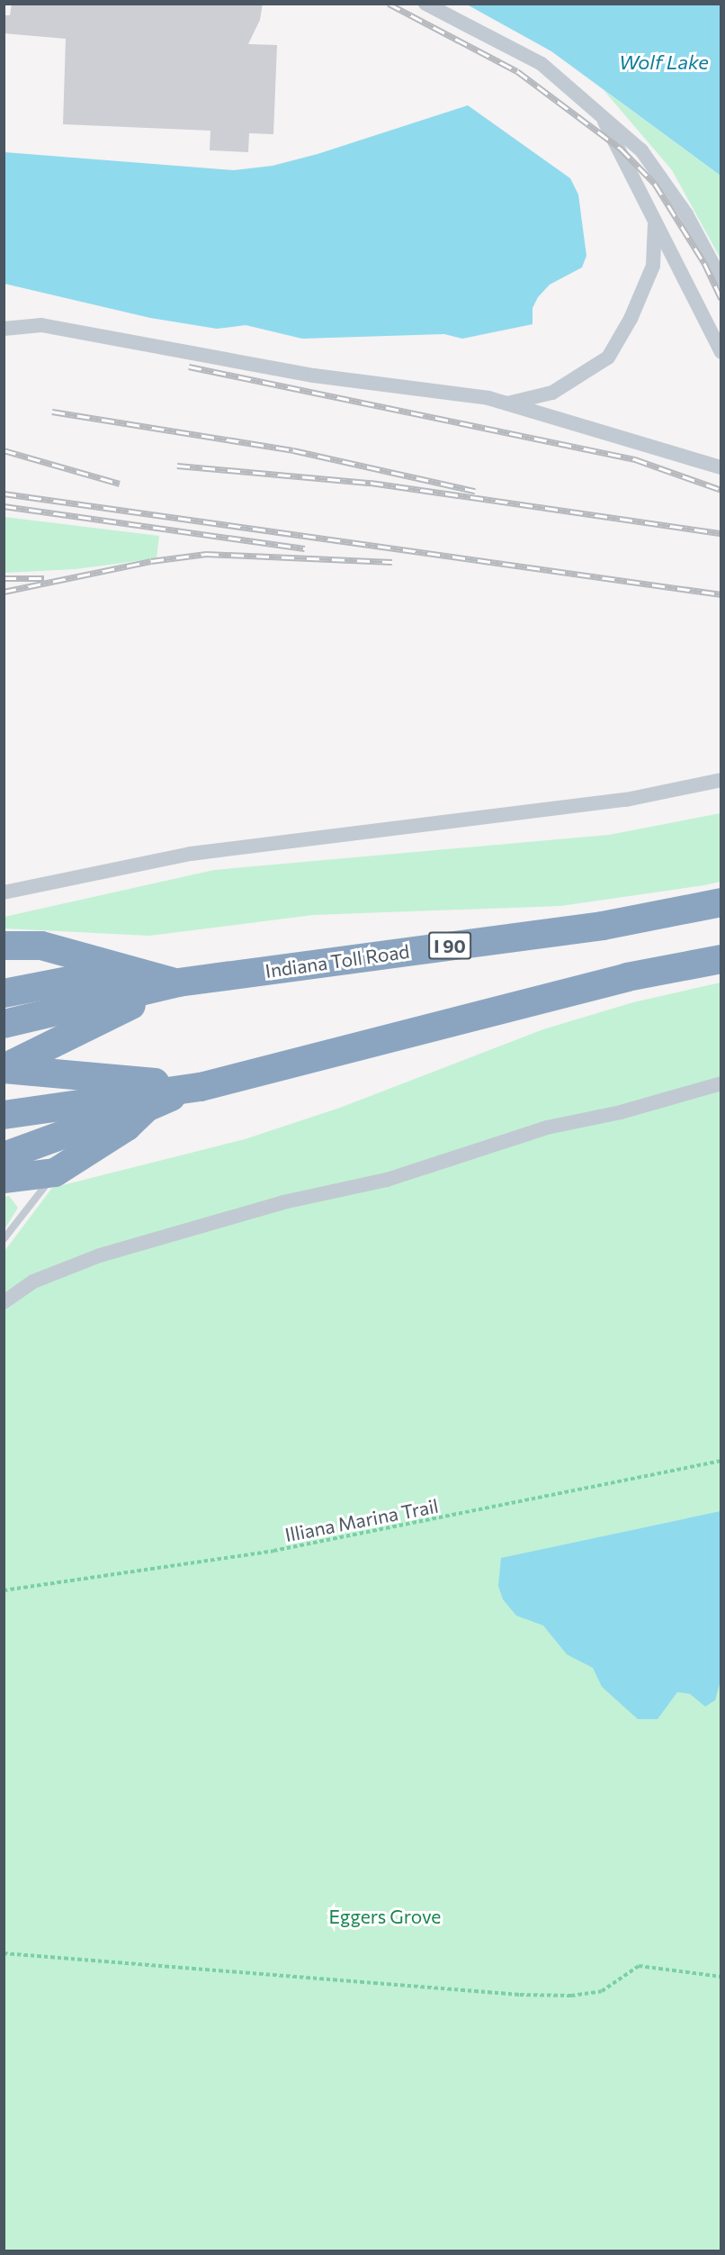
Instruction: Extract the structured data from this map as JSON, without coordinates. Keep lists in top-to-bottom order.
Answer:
{
  "streets": {
    "highway": ["I 90", "Indiana Toll Road"],
    "path": ["Illiana Marina Trail"]
  },
  "crossings": [
    ["I 90", "Indiana Toll Road"]
  ],
  "water": ["Wolf Lake"],
  "parks": ["Eggers Grove"]
}
